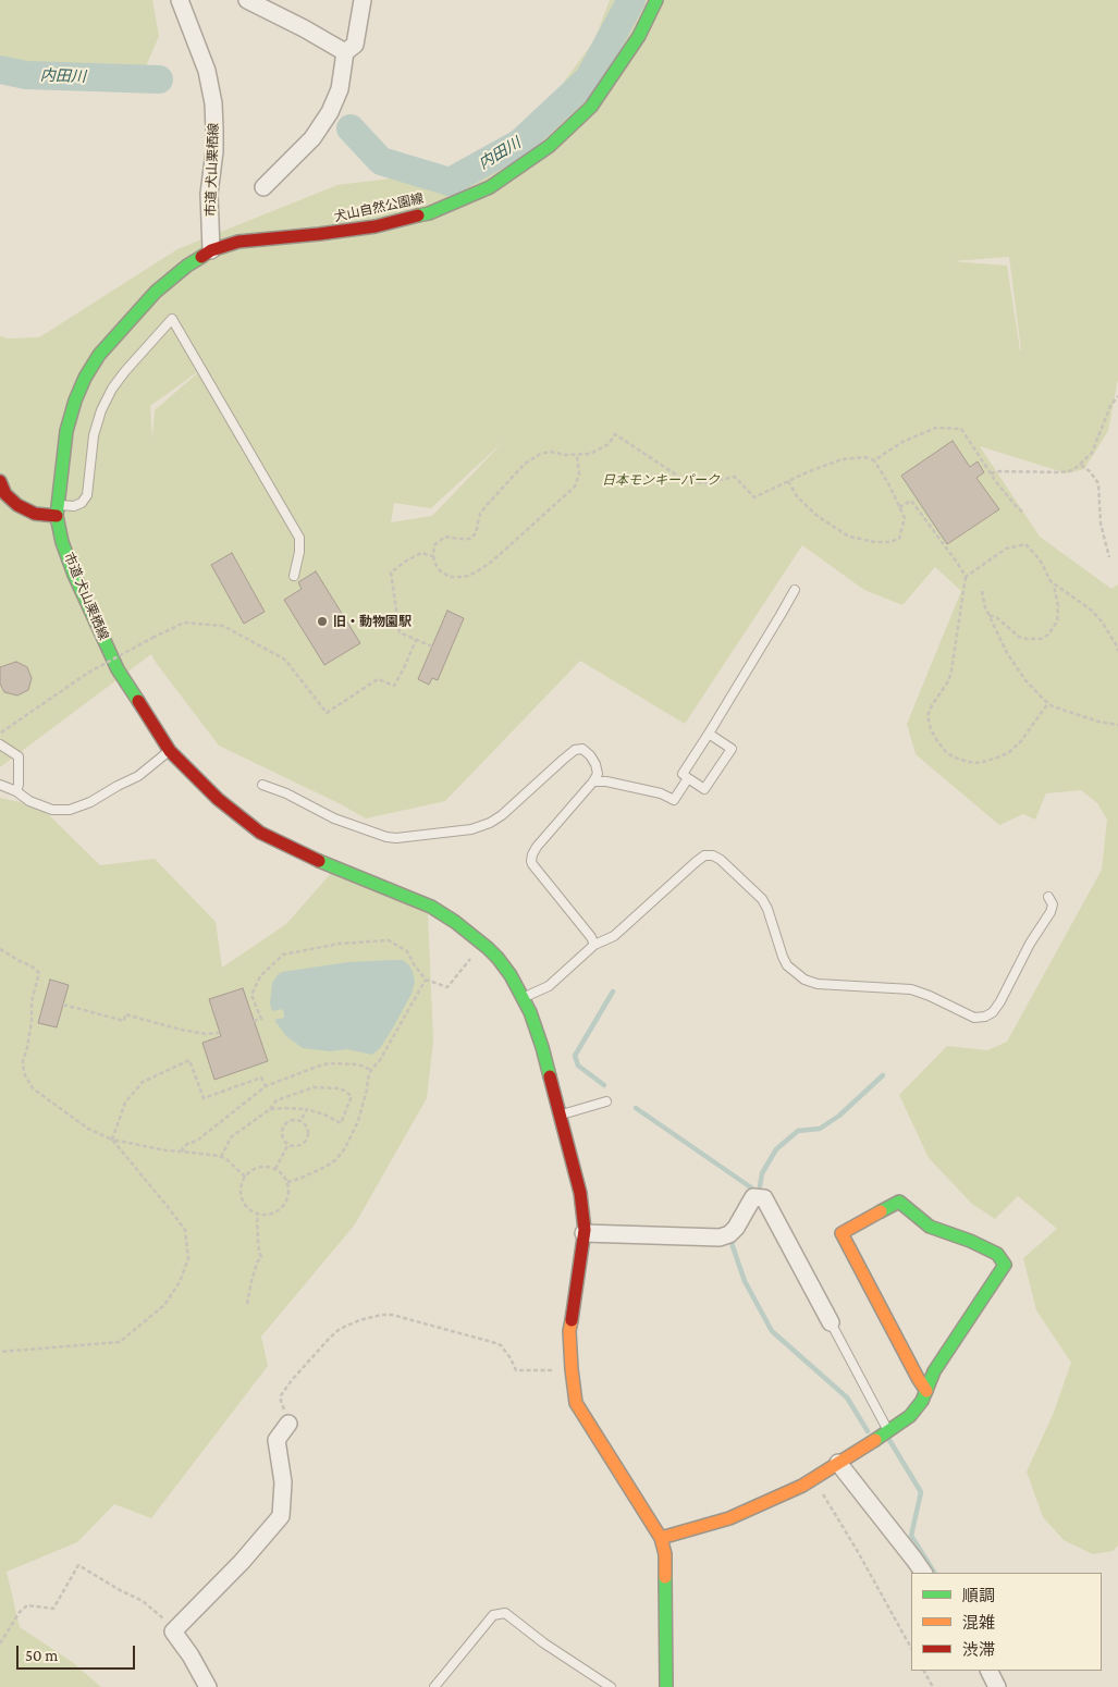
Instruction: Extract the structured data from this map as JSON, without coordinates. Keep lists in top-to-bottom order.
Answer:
{
  "streets": {
    "street": ["市道 犬山栗栖線", "犬山自然公園線"]
  },
  "crossings": [
    ["市道 犬山栗栖線", "犬山自然公園線"]
  ],
  "water": ["内田川"],
  "parks": ["日本モンキーパーク"],
  "places": ["旧・動物園駅"],
  "legend": ["順調", "混雑", "渋滞"],
  "scale_bar": "50 m"
}
